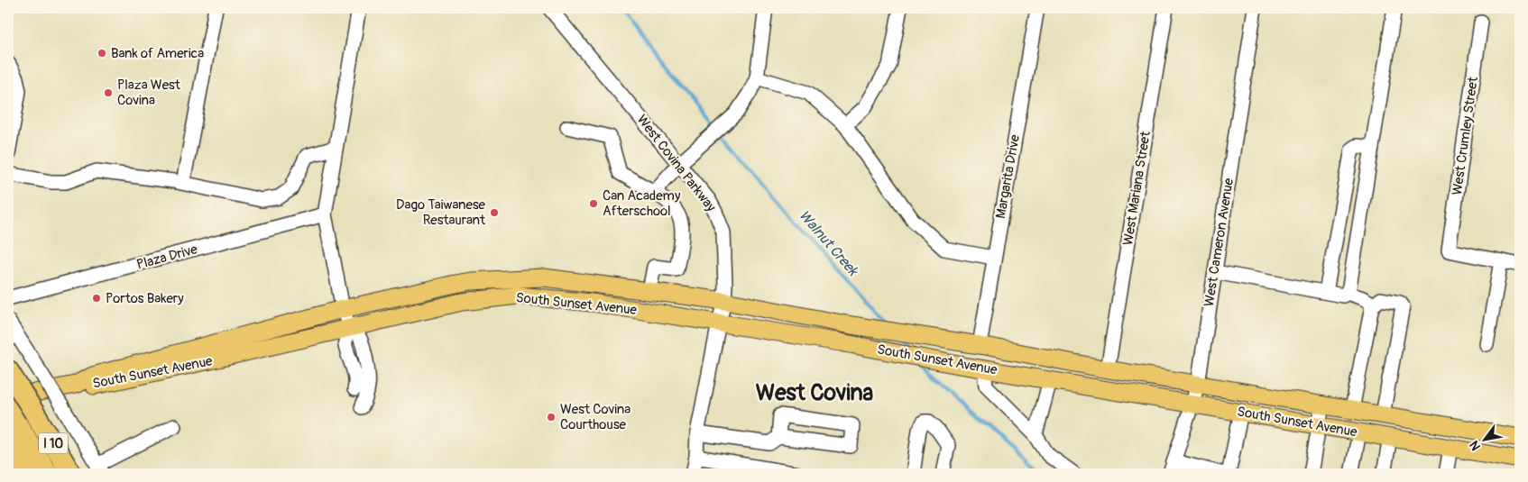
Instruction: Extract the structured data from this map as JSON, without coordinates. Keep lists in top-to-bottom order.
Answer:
{
  "streets": {
    "highway": ["I 10"],
    "main road": ["South Sunset Avenue"],
    "street": [
      "West Crumley Street",
      "West Covina Parkway",
      "Margarita Drive",
      "West Mariana Street",
      "West Cameron Avenue",
      "Plaza Drive"
    ]
  },
  "crossings": [
    ["West Covina Parkway", "South Sunset Avenue"],
    ["Margarita Drive", "South Sunset Avenue"],
    ["West Mariana Street", "South Sunset Avenue"],
    ["West Cameron Avenue", "South Sunset Avenue"]
  ],
  "districts": ["West Covina"],
  "water": ["Walnut Creek"],
  "places": [
    "Bank of America",
    "Plaza West Covina",
    "Can Academy Afterschool",
    "Dago Taiwanese Restaurant",
    "Portos Bakery",
    "West Covina Courthouse"
  ],
  "north": "bottom left"
}
